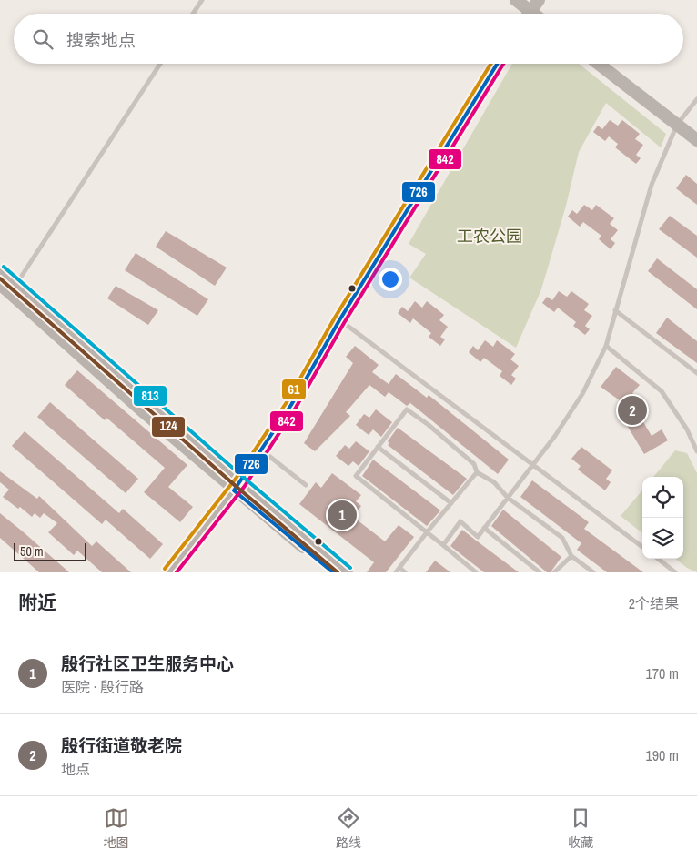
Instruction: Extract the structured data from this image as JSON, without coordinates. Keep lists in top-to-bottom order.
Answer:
{
  "parks": ["工农公园"],
  "lines": [
    "transit line 726",
    "transit line 842",
    "transit line 61",
    "transit line 813",
    "transit line 124"
  ],
  "scale_bar": "50 m",
  "page": {
    "search": "搜索地点",
    "pins": ["2", "1"],
    "scale": "50 m",
    "heading": ["附近", "2个结果"],
    "list": [
      {
        "mark": "1",
        "name": "殷行社区卫生服务中心",
        "note": "医院 · 殷行路",
        "value": "170 m"
      },
      {
        "mark": "2",
        "name": "殷行街道敬老院",
        "note": "地点",
        "value": "190 m"
      }
    ],
    "nav": ["地图", "路线", "收藏"]
  }
}
